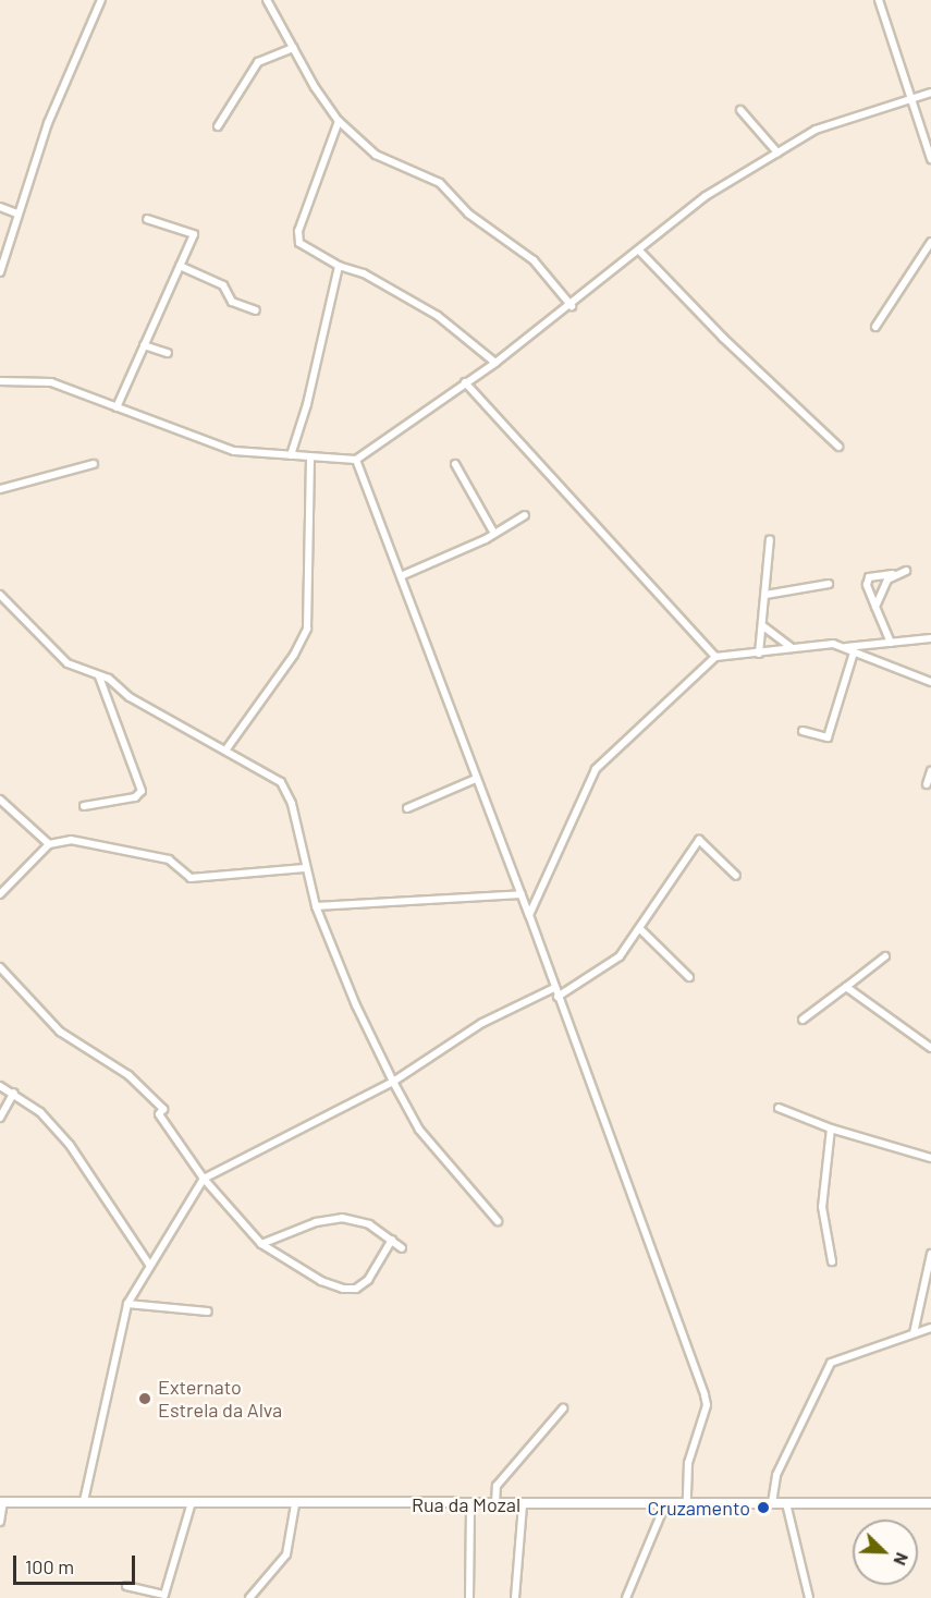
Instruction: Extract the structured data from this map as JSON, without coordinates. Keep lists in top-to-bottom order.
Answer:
{
  "streets": {
    "main road": ["Rua da Mozal"]
  },
  "places": ["Externato Estrela da Alva", "Cruzamento"],
  "scale_bar": "100 m",
  "north": "bottom right"
}
